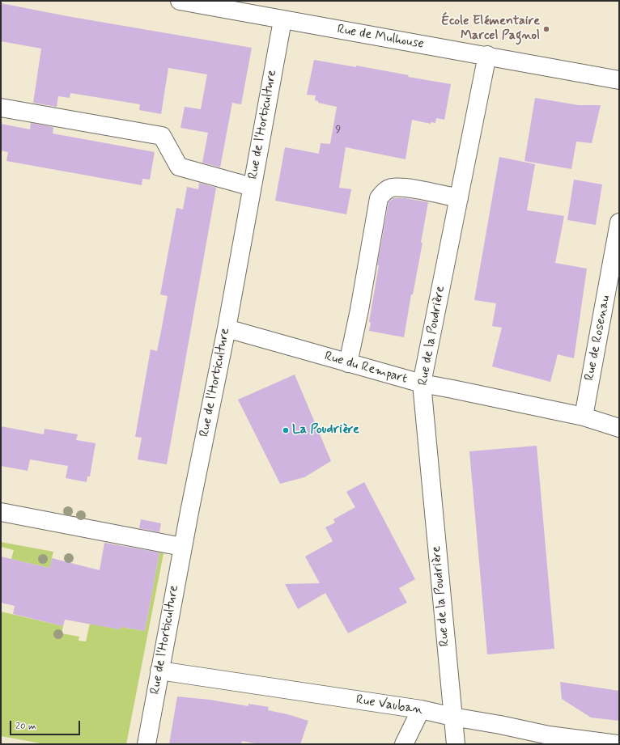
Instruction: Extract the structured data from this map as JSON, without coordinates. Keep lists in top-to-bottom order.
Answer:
{
  "streets": {
    "street": [
      "Rue de Mulhouse",
      "Rue de l'Horticulture",
      "Rue de la Poudrière",
      "Rue de Rosenau",
      "Rue du Rempart",
      "Rue Vauban"
    ]
  },
  "crossings": [
    ["Rue de Mulhouse", "Rue de l'Horticulture"],
    ["Rue de Mulhouse", "Rue de la Poudrière"],
    ["Rue de l'Horticulture", "Rue du Rempart"],
    ["Rue de l'Horticulture", "Rue Vauban"],
    ["Rue de la Poudrière", "Rue du Rempart"],
    ["Rue de la Poudrière", "Rue Vauban"],
    ["Rue de Rosenau", "Rue du Rempart"]
  ],
  "places": ["École Elémentaire Marcel Pagnol", "La Poudrière"],
  "house_numbers": ["9"],
  "scale_bar": "20 m"
}
